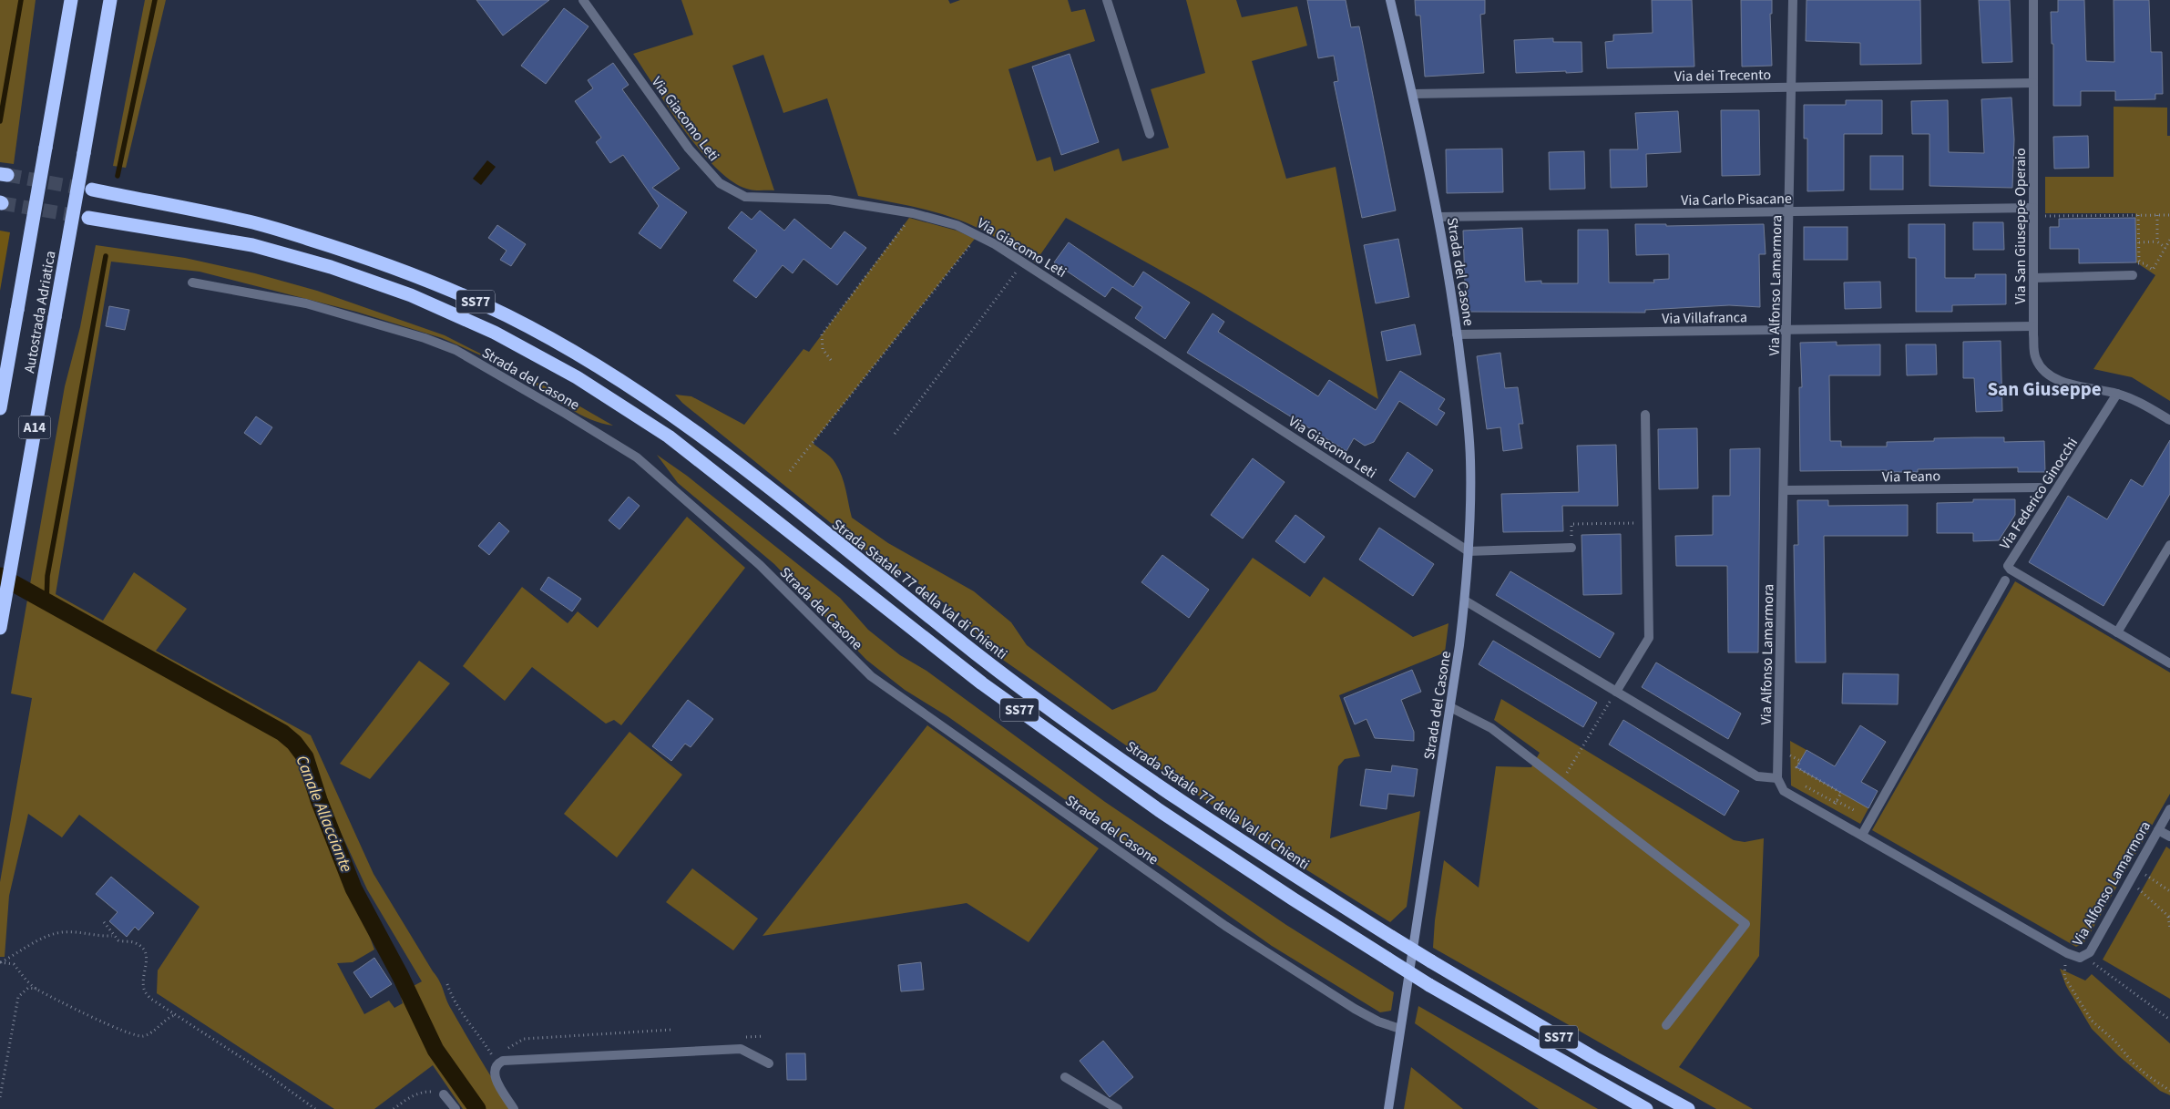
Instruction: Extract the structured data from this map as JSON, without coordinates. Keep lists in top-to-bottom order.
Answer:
{
  "streets": {
    "highway": [
      "SS77",
      "Autostrada Adriatica",
      "A14",
      "Strada Statale 77 della Val di Chienti"
    ],
    "street": [
      "Via dei Trecento",
      "Via Giacomo Leti",
      "Via Carlo Pisacane",
      "Via San Giuseppe Operaio",
      "Strada del Casone",
      "Via Alfonso Lamarmora",
      "Via Villafranca",
      "Via Teano",
      "Via Federico Ginocchi"
    ]
  },
  "crossings": [
    ["Via dei Trecento", "Via San Giuseppe Operaio"],
    ["Via dei Trecento", "Strada del Casone"],
    ["Via dei Trecento", "Via Alfonso Lamarmora"],
    ["Via Giacomo Leti", "Strada del Casone"],
    ["Via Carlo Pisacane", "Via San Giuseppe Operaio"],
    ["Via Carlo Pisacane", "Strada del Casone"],
    ["Via Carlo Pisacane", "Via Alfonso Lamarmora"],
    ["Via San Giuseppe Operaio", "Via Villafranca"],
    ["Via San Giuseppe Operaio", "Via Federico Ginocchi"],
    ["Strada del Casone", "Via Villafranca"],
    ["Via Alfonso Lamarmora", "Via Villafranca"],
    ["Via Alfonso Lamarmora", "Via Teano"]
  ],
  "districts": ["San Giuseppe"],
  "water": ["Canale Allacciante"]
}
